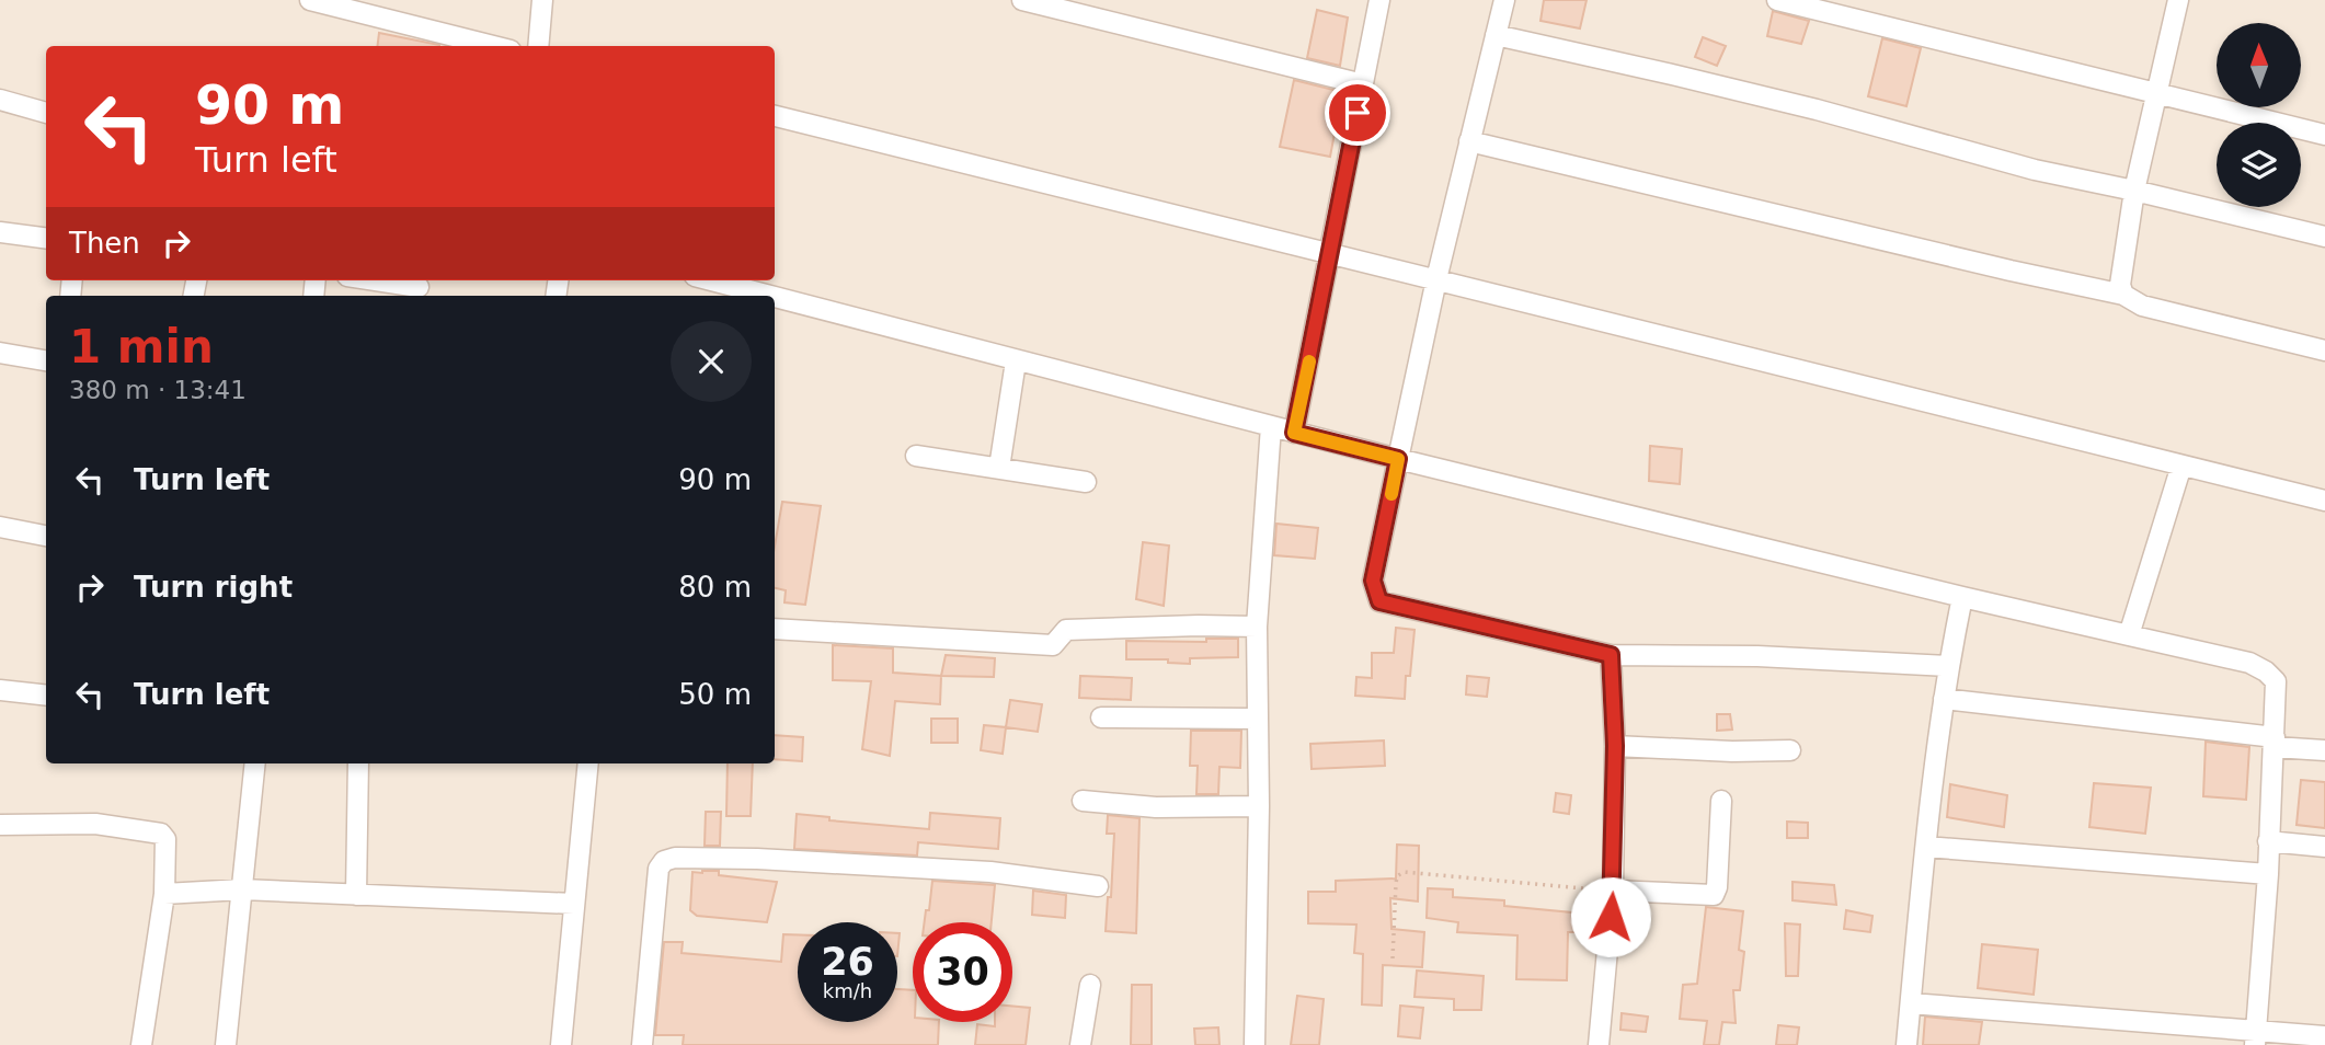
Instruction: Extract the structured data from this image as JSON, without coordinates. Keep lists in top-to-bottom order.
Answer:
{
  "north": "top",
  "page": {
    "turn": ["90 m", "Turn left"],
    "then": "Then",
    "heading": ["1 min", "380 m · 13:41"],
    "list": [
      {
        "name": "Turn left",
        "value": "90 m"
      },
      {
        "name": "Turn right",
        "value": "80 m"
      },
      {
        "name": "Turn left",
        "value": "50 m"
      }
    ],
    "speed": "26 km/h",
    "limit": "30"
  }
}
